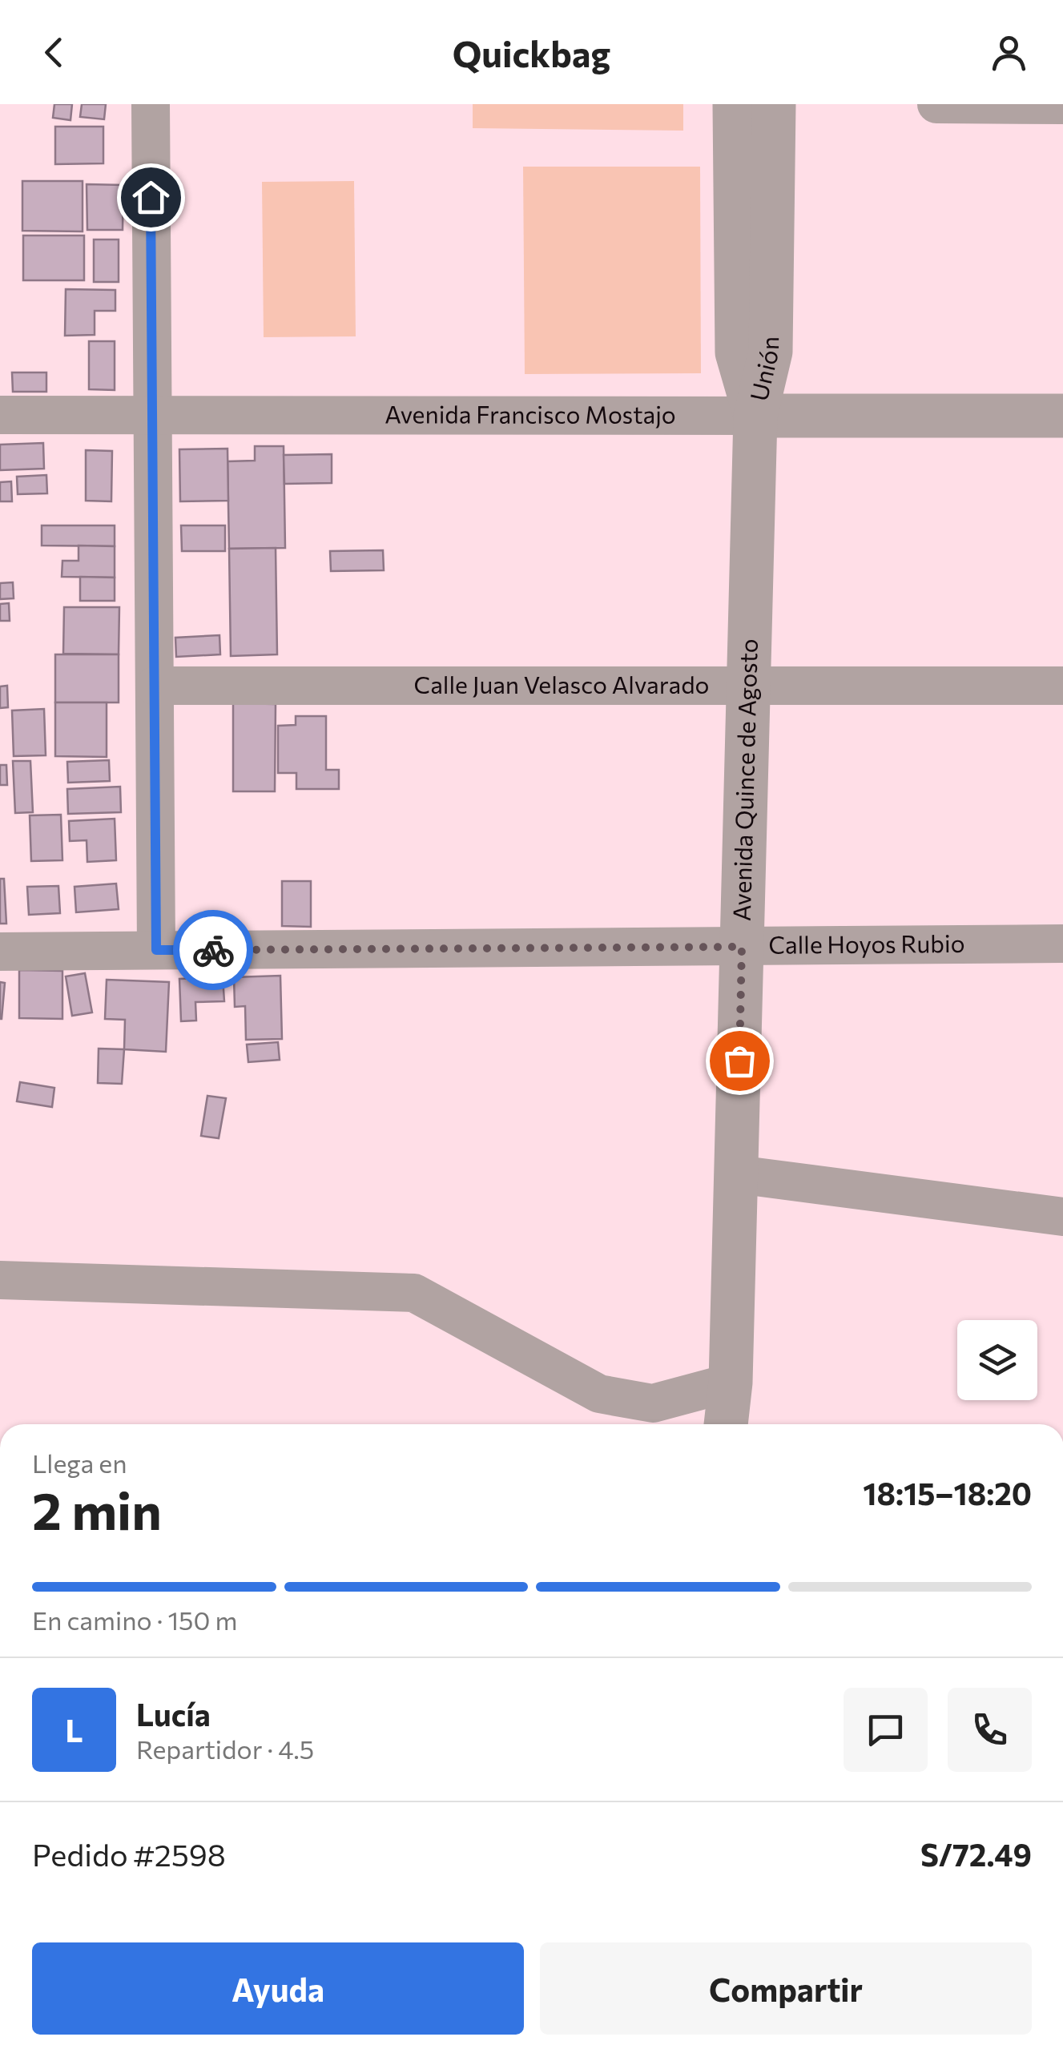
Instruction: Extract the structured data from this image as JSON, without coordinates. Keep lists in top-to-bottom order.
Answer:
{
  "streets": {
    "street": [
      "Unión",
      "Avenida Francisco Mostajo",
      "Calle Juan Velasco Alvarado",
      "Avenida Quince de Agosto",
      "Calle Hoyos Rubio"
    ]
  },
  "crossings": [
    ["Unión", "Avenida Francisco Mostajo"],
    ["Unión", "Avenida Quince de Agosto"],
    ["Avenida Francisco Mostajo", "Avenida Quince de Agosto"],
    ["Calle Juan Velasco Alvarado", "Avenida Quince de Agosto"],
    ["Avenida Quince de Agosto", "Calle Hoyos Rubio"]
  ],
  "page": {
    "header": "Quickbag",
    "heading": ["2 min", "Llega en", "18:15–18:20"],
    "panel": [
      "Lucía",
      "Repartidor · 4.5",
      "Pedido #2598",
      "S/72.49"
    ],
    "bar": "En camino · 150 m",
    "round": "L",
    "buttons": ["Ayuda", "Compartir"]
  }
}
